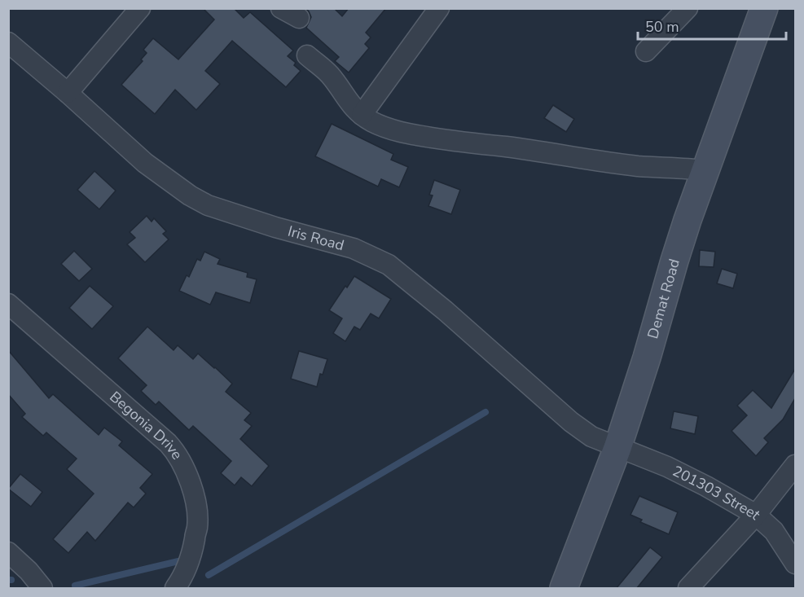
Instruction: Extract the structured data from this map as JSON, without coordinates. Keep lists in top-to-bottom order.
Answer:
{
  "streets": {
    "street": [
      "Iris Road",
      "Demat Road",
      "Begonia Drive",
      "201303 Street"
    ]
  },
  "crossings": [
    ["Iris Road", "Demat Road"],
    ["Iris Road", "201303 Street"],
    ["Demat Road", "201303 Street"]
  ],
  "scale_bar": "50 m"
}
